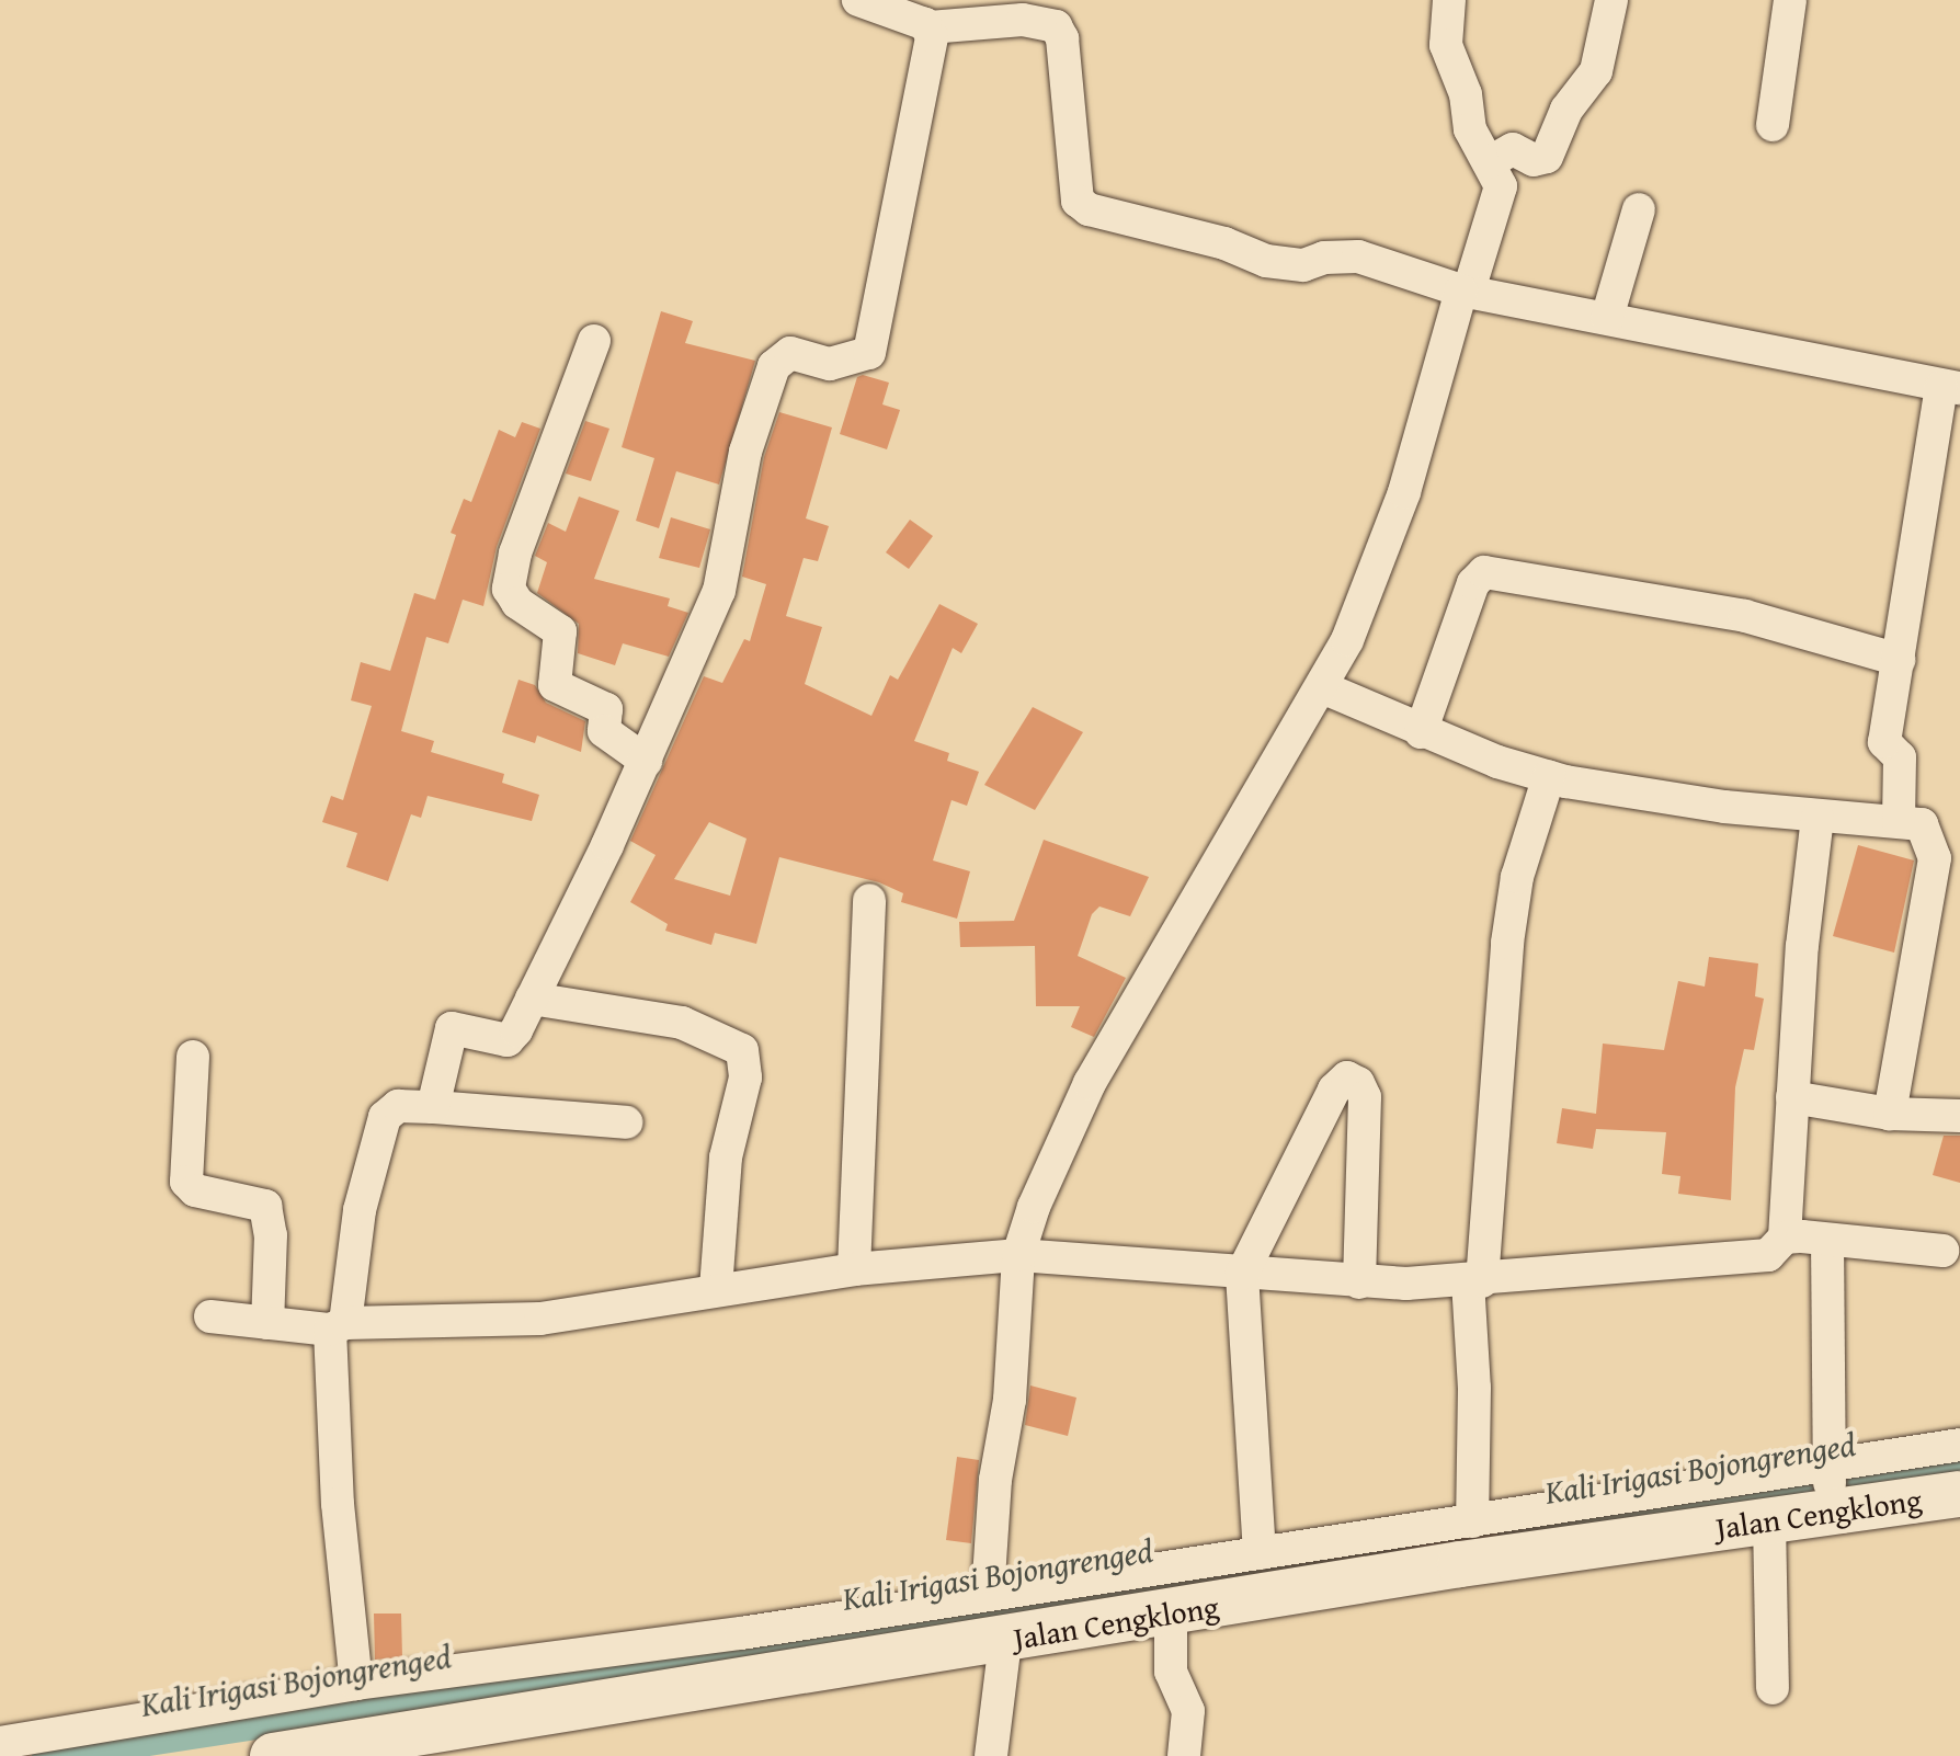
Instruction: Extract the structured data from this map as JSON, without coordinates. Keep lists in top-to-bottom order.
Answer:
{
  "streets": {
    "main road": ["Jalan Cengklong"]
  },
  "water": ["Kali Irigasi Bojongrenged"]
}
